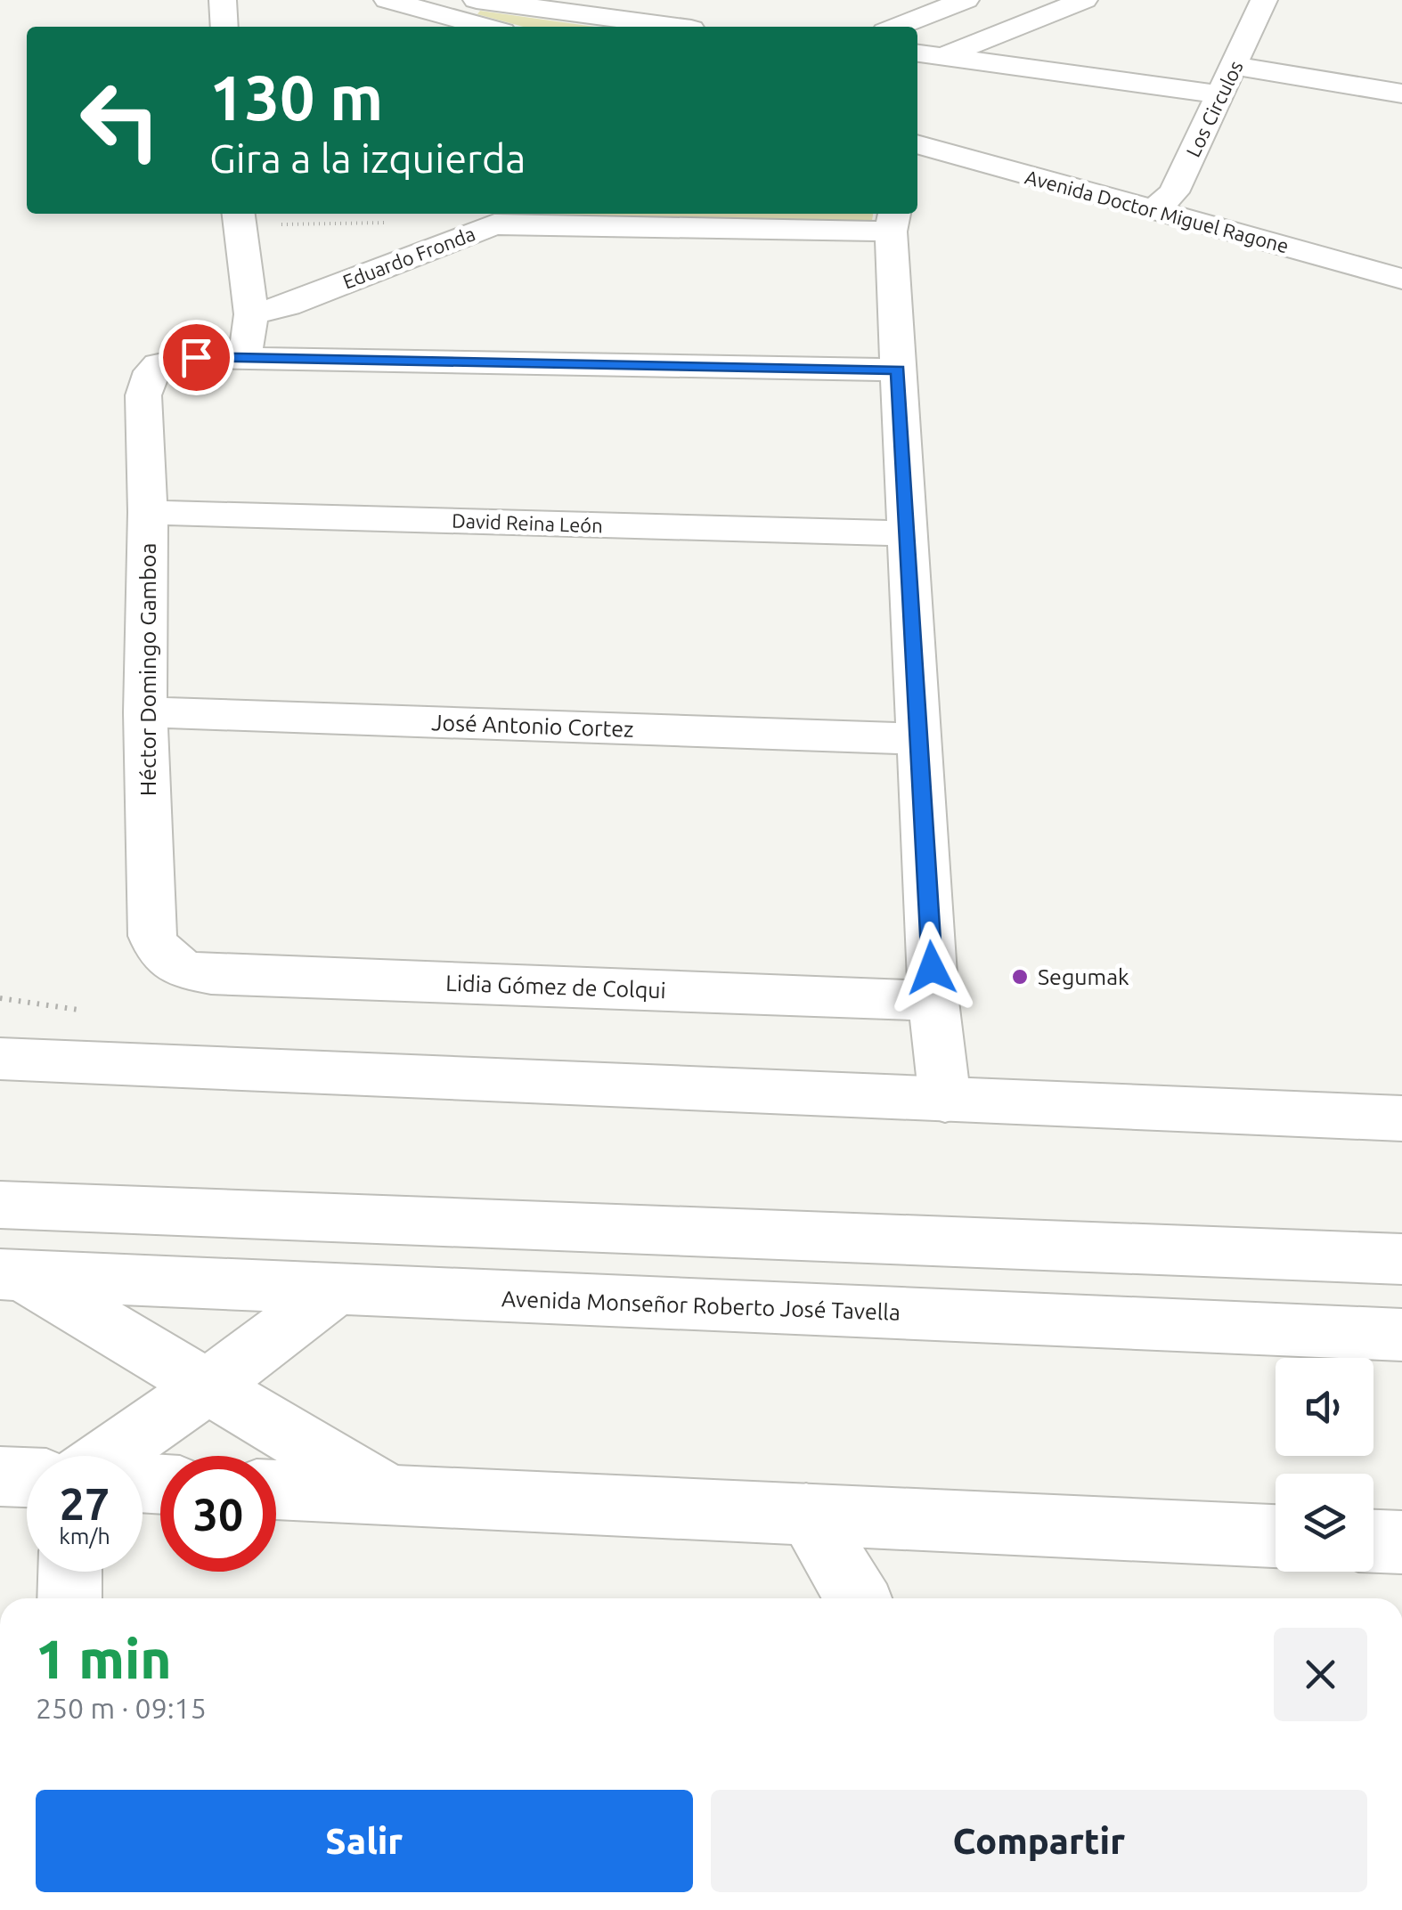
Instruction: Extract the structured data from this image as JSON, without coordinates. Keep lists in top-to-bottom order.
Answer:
{
  "streets": {
    "main road": [
      "Los Circulos",
      "Avenida Doctor Miguel Ragone",
      "Eduardo Fronda",
      "David Reina León",
      "Héctor Domingo Gamboa",
      "José Antonio Cortez",
      "Lidia Gómez de Colqui",
      "Avenida Monseñor Roberto José Tavella"
    ]
  },
  "crossings": [
    ["Los Circulos", "Avenida Doctor Miguel Ragone"],
    ["David Reina León", "Héctor Domingo Gamboa"],
    ["Héctor Domingo Gamboa", "José Antonio Cortez"],
    ["Héctor Domingo Gamboa", "Lidia Gómez de Colqui"]
  ],
  "places": ["Segumak"],
  "page": {
    "turn": ["130 m", "Gira a la izquierda"],
    "speed": "27 km/h",
    "limit": "30",
    "heading": ["1 min", "250 m · 09:15"],
    "buttons": ["Salir", "Compartir"]
  }
}
